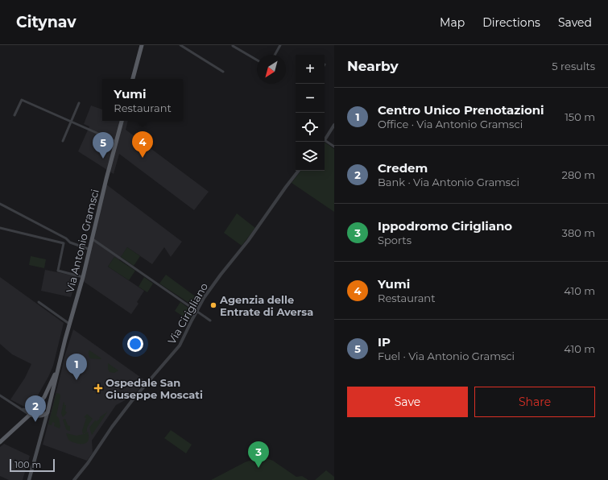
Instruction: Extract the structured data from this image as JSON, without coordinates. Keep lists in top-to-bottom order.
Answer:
{
  "streets": {
    "main road": ["Via Antonio Gramsci"],
    "street": ["Via Cirigliano"]
  },
  "places": {
    "other": ["Agenzia delle Entrate di Aversa"],
    "health": ["Ospedale San Giuseppe Moscati"]
  },
  "scale_bar": "100 m",
  "north": "bottom left",
  "page": {
    "header": "Citynav",
    "nav": ["Map", "Directions", "Saved"],
    "heading": ["Nearby", "5 results"],
    "map_buttons": ["+", "−"],
    "popup": ["Yumi", "Restaurant"],
    "list": [
      {
        "mark": "1",
        "name": "Centro Unico Prenotazioni",
        "note": "Office · Via Antonio Gramsci",
        "value": "150 m"
      },
      {
        "mark": "2",
        "name": "Credem",
        "note": "Bank · Via Antonio Gramsci",
        "value": "280 m"
      },
      {
        "mark": "3",
        "name": "Ippodromo Cirigliano",
        "note": "Sports",
        "value": "380 m"
      },
      {
        "mark": "4",
        "name": "Yumi",
        "note": "Restaurant",
        "value": "410 m"
      },
      {
        "mark": "5",
        "name": "IP",
        "note": "Fuel · Via Antonio Gramsci",
        "value": "410 m"
      }
    ],
    "pins": [
      "4",
      "5",
      "1",
      "2",
      "3"
    ],
    "buttons": ["Save", "Share"],
    "scale": "100 m"
  }
}
